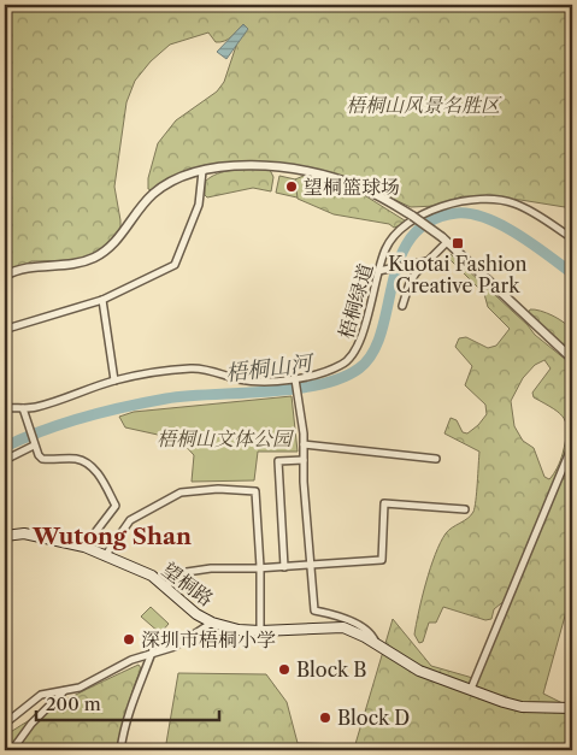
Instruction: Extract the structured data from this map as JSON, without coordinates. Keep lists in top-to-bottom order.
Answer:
{
  "streets": {
    "main road": ["望桐路"],
    "street": ["梧桐绿道"]
  },
  "districts": ["Wutong Shan"],
  "water": ["梧桐山河"],
  "parks": ["梧桐山风景名胜区", "梧桐山文体公园"],
  "places": {
    "other": [
      "望桐篮球场",
      "深圳市梧桐小学",
      "Block B",
      "Block D"
    ],
    "transit": ["Kuotai Fashion Creative Park"]
  },
  "scale_bar": "200 m"
}
